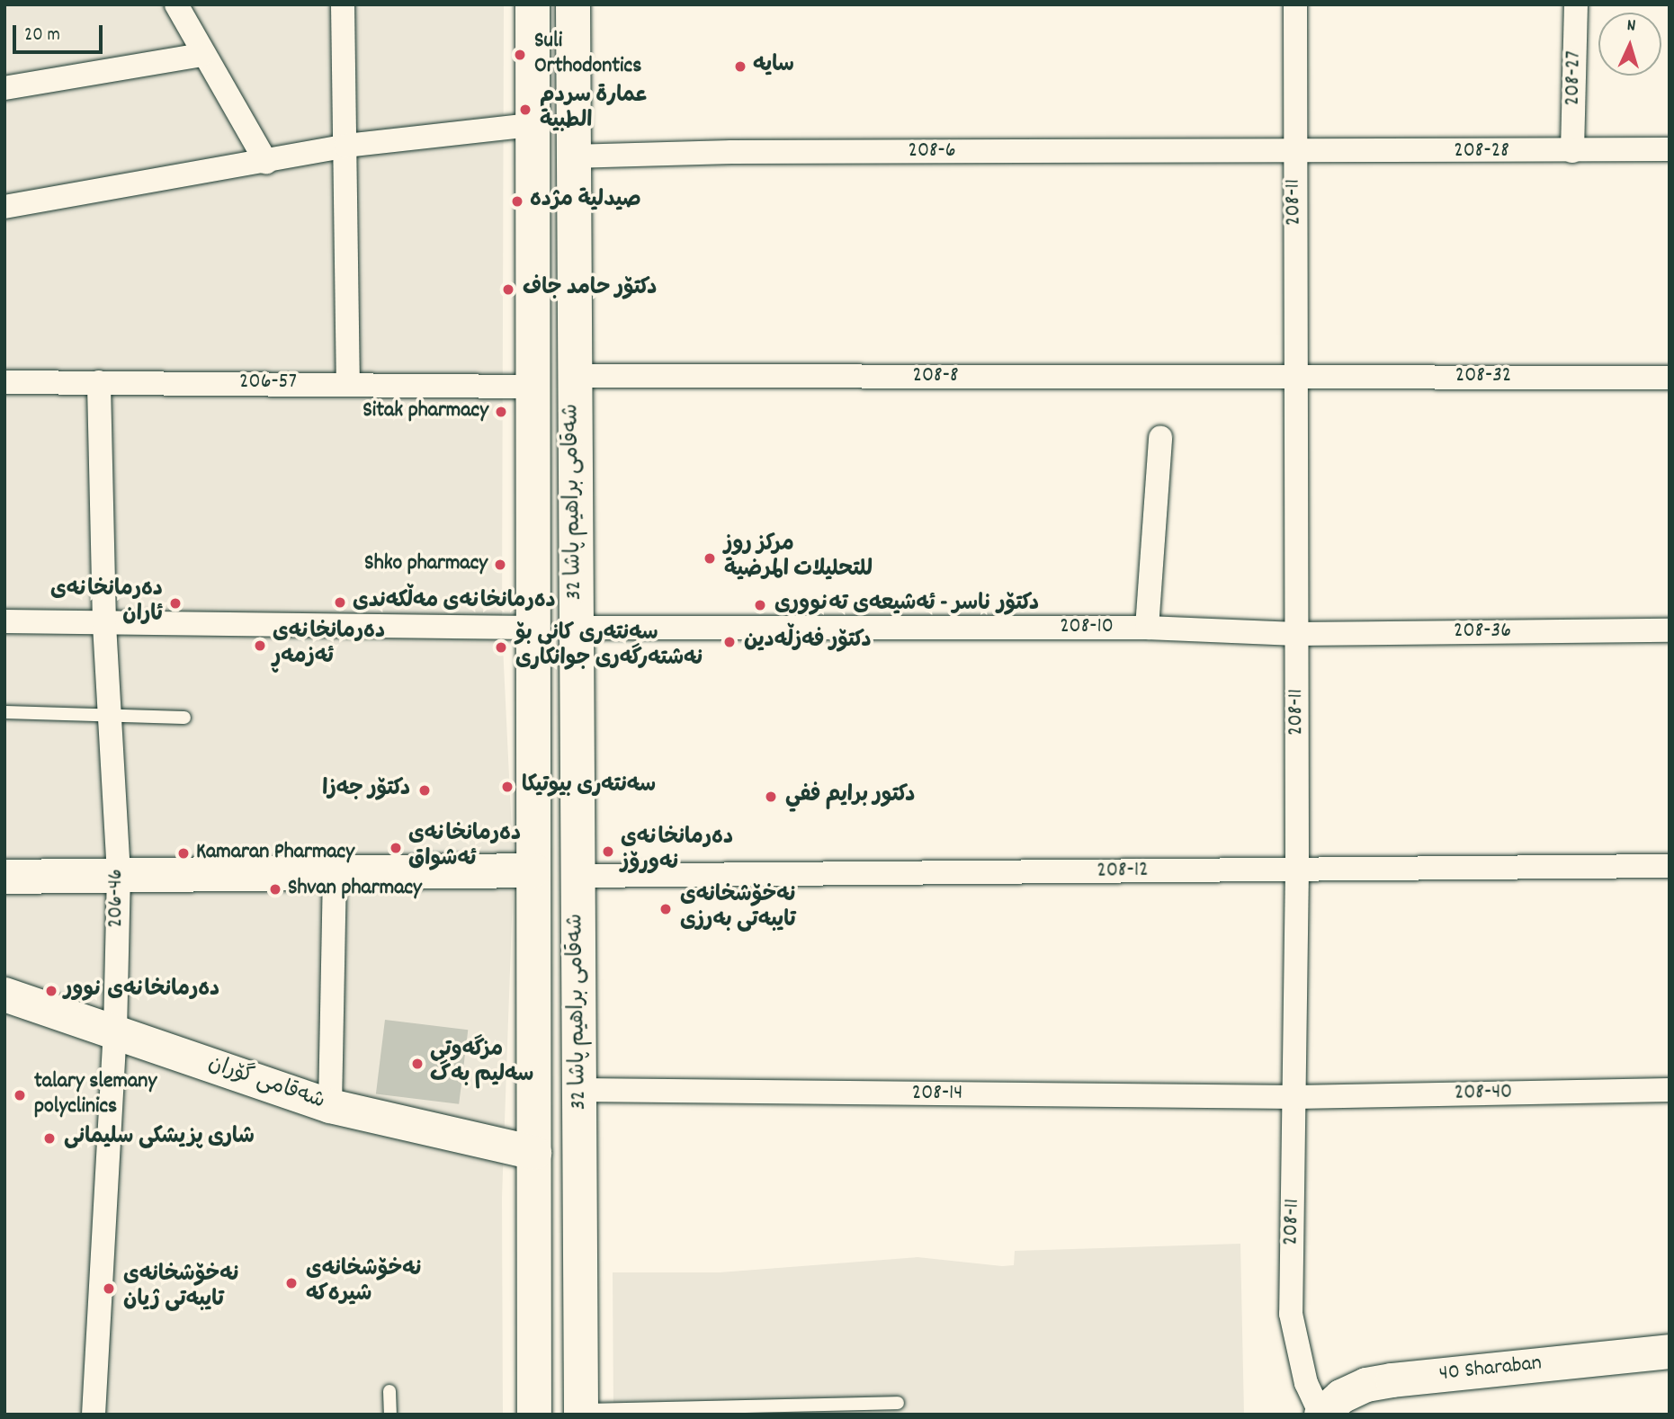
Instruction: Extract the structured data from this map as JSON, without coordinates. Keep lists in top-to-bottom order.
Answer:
{
  "streets": {
    "main road": ["شەقامی براهیم پاشا 32", "شەقامی گۆران", "40 Sharaban"],
    "street": [
      "208-27",
      "208-6",
      "208-28",
      "208-11",
      "208-8",
      "208-32",
      "206-57",
      "208-10",
      "208-36",
      "208-12",
      "206-46",
      "208-40",
      "208-14"
    ]
  },
  "crossings": [
    ["208-27", "208-28"],
    ["208-6", "208-28"],
    ["208-6", "208-11"],
    ["208-6", "شەقامی براهیم پاشا 32"],
    ["208-28", "208-11"],
    ["208-11", "208-8"],
    ["208-11", "208-32"],
    ["208-11", "208-10"],
    ["208-11", "208-36"],
    ["208-11", "208-12"],
    ["208-11", "208-40"],
    ["208-11", "208-14"],
    ["208-11", "40 Sharaban"],
    ["208-8", "208-32"],
    ["208-8", "شەقامی براهیم پاشا 32"],
    ["206-57", "شەقامی براهیم پاشا 32"],
    ["206-57", "206-46"],
    ["شەقامی براهیم پاشا 32", "208-10"],
    ["شەقامی براهیم پاشا 32", "208-12"],
    ["شەقامی براهیم پاشا 32", "شەقامی گۆران"],
    ["شەقامی براهیم پاشا 32", "208-14"],
    ["208-10", "208-36"],
    ["206-46", "شەقامی گۆران"],
    ["208-40", "208-14"]
  ],
  "places": [
    "Suli Orthodontics",
    "سایە",
    "عمارة سردم الطبية",
    "صيدلية مژده",
    "دکتۆر حامد جاف",
    "Sitak pharmacy",
    "مركز روز للتحليلات المرضية",
    "Shko pharmacy",
    "دەرمانخانەی مەڵکەندی",
    "دەرمانخانەی ئاران",
    "دکتۆر ناسر - ئەشیعەی تەنووری",
    "دکتۆر فەزڵەدین",
    "دەرمانخانەی ئەزمەڕ",
    "سەنتەری کانی بۆ نەشتەرگەری جوانکاری",
    "سەنتەری بیوتیکا",
    "دکتۆر جەزا",
    "دكتور برايم ففي",
    "دەرمانخانەی ئەشواق",
    "دەرمانخانەی نەورۆز",
    "Kamaran Pharmacy",
    "Shvan pharmacy",
    "نەخۆشخانەی تایبەتی بەرزی",
    "دەرمانخانەی نوور",
    "مزگەوتی سەلیم بەگ",
    "talary slemany polyclinics",
    "شارى پزيشكى سليمانى",
    "نەخۆشخانەی شیرەکە",
    "نەخۆشخانەی تایبەتی ژیان"
  ],
  "scale_bar": "20 m",
  "north": "top"
}
